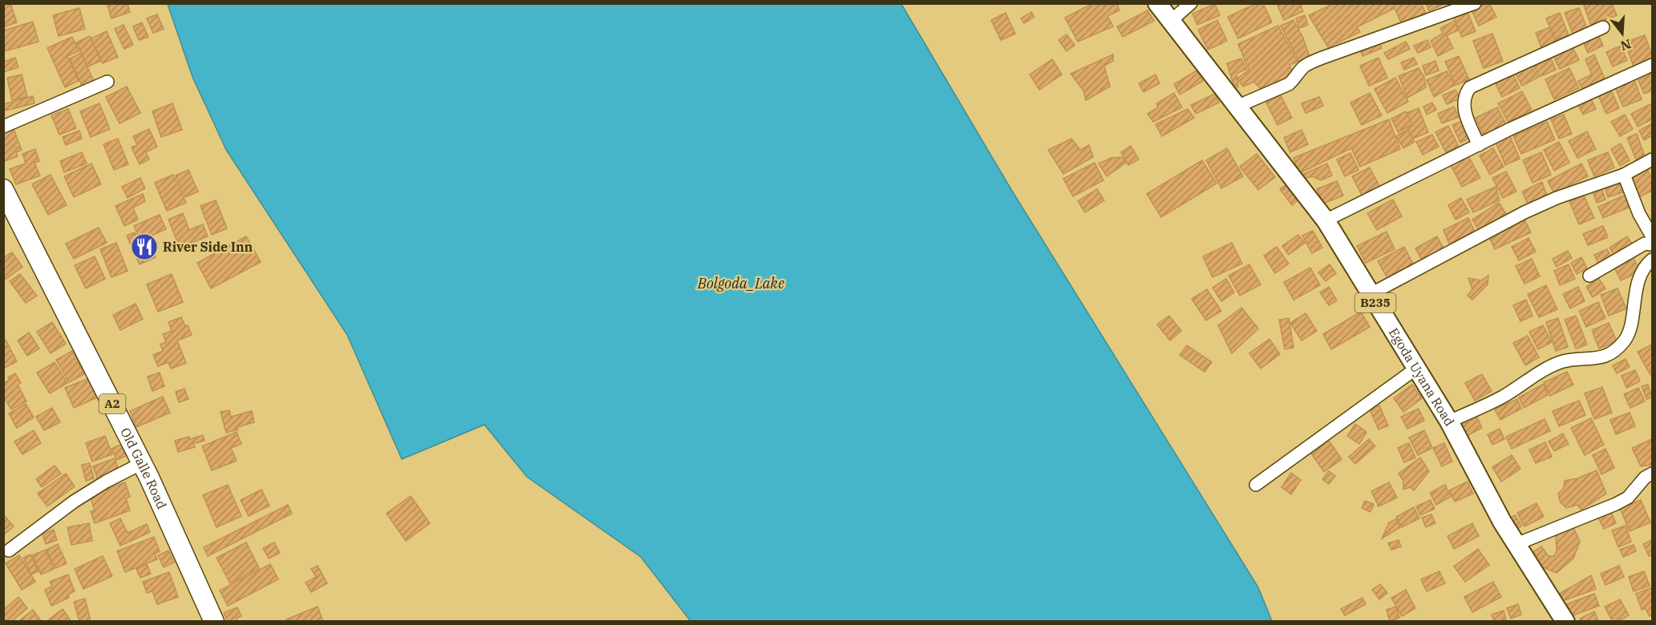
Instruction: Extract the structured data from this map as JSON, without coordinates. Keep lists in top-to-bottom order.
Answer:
{
  "streets": {
    "highway": ["A2", "Old Galle Road"],
    "main road": ["B235", "Egoda Uyana Road"]
  },
  "water": ["Bolgoda_Lake"],
  "places": {
    "restaurant": ["River Side Inn"]
  },
  "north": "bottom"
}
